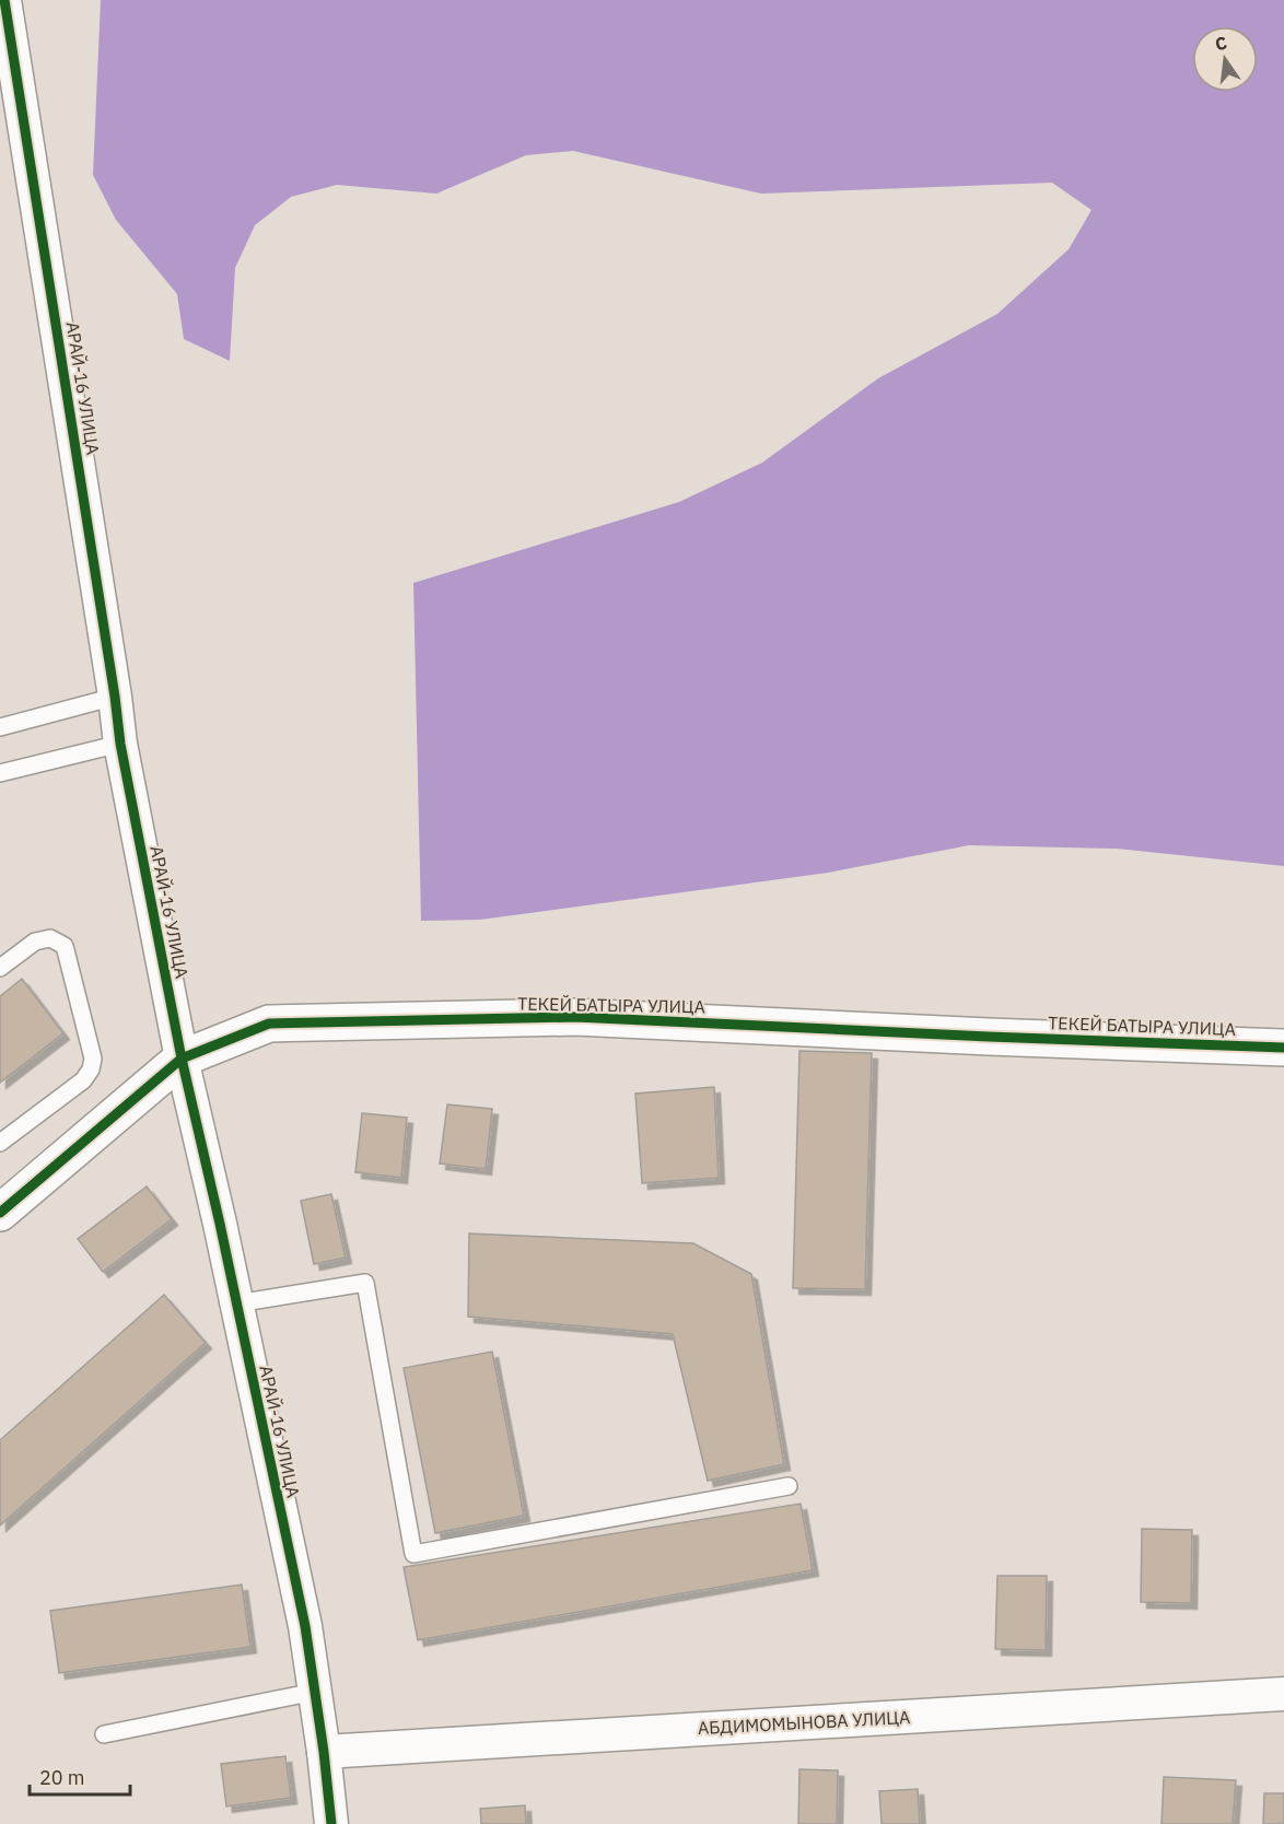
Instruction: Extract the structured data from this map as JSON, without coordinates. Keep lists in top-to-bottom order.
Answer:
{
  "streets": {
    "street": ["АРАЙ-16 УЛИЦА", "ТЕКЕЙ БАТЫРА УЛИЦА", "АБДИМОМЫНОВА УЛИЦА"]
  },
  "crossings": [
    ["АРАЙ-16 УЛИЦА", "ТЕКЕЙ БАТЫРА УЛИЦА"],
    ["АРАЙ-16 УЛИЦА", "АБДИМОМЫНОВА УЛИЦА"]
  ],
  "scale_bar": "20 m",
  "north": "top"
}
